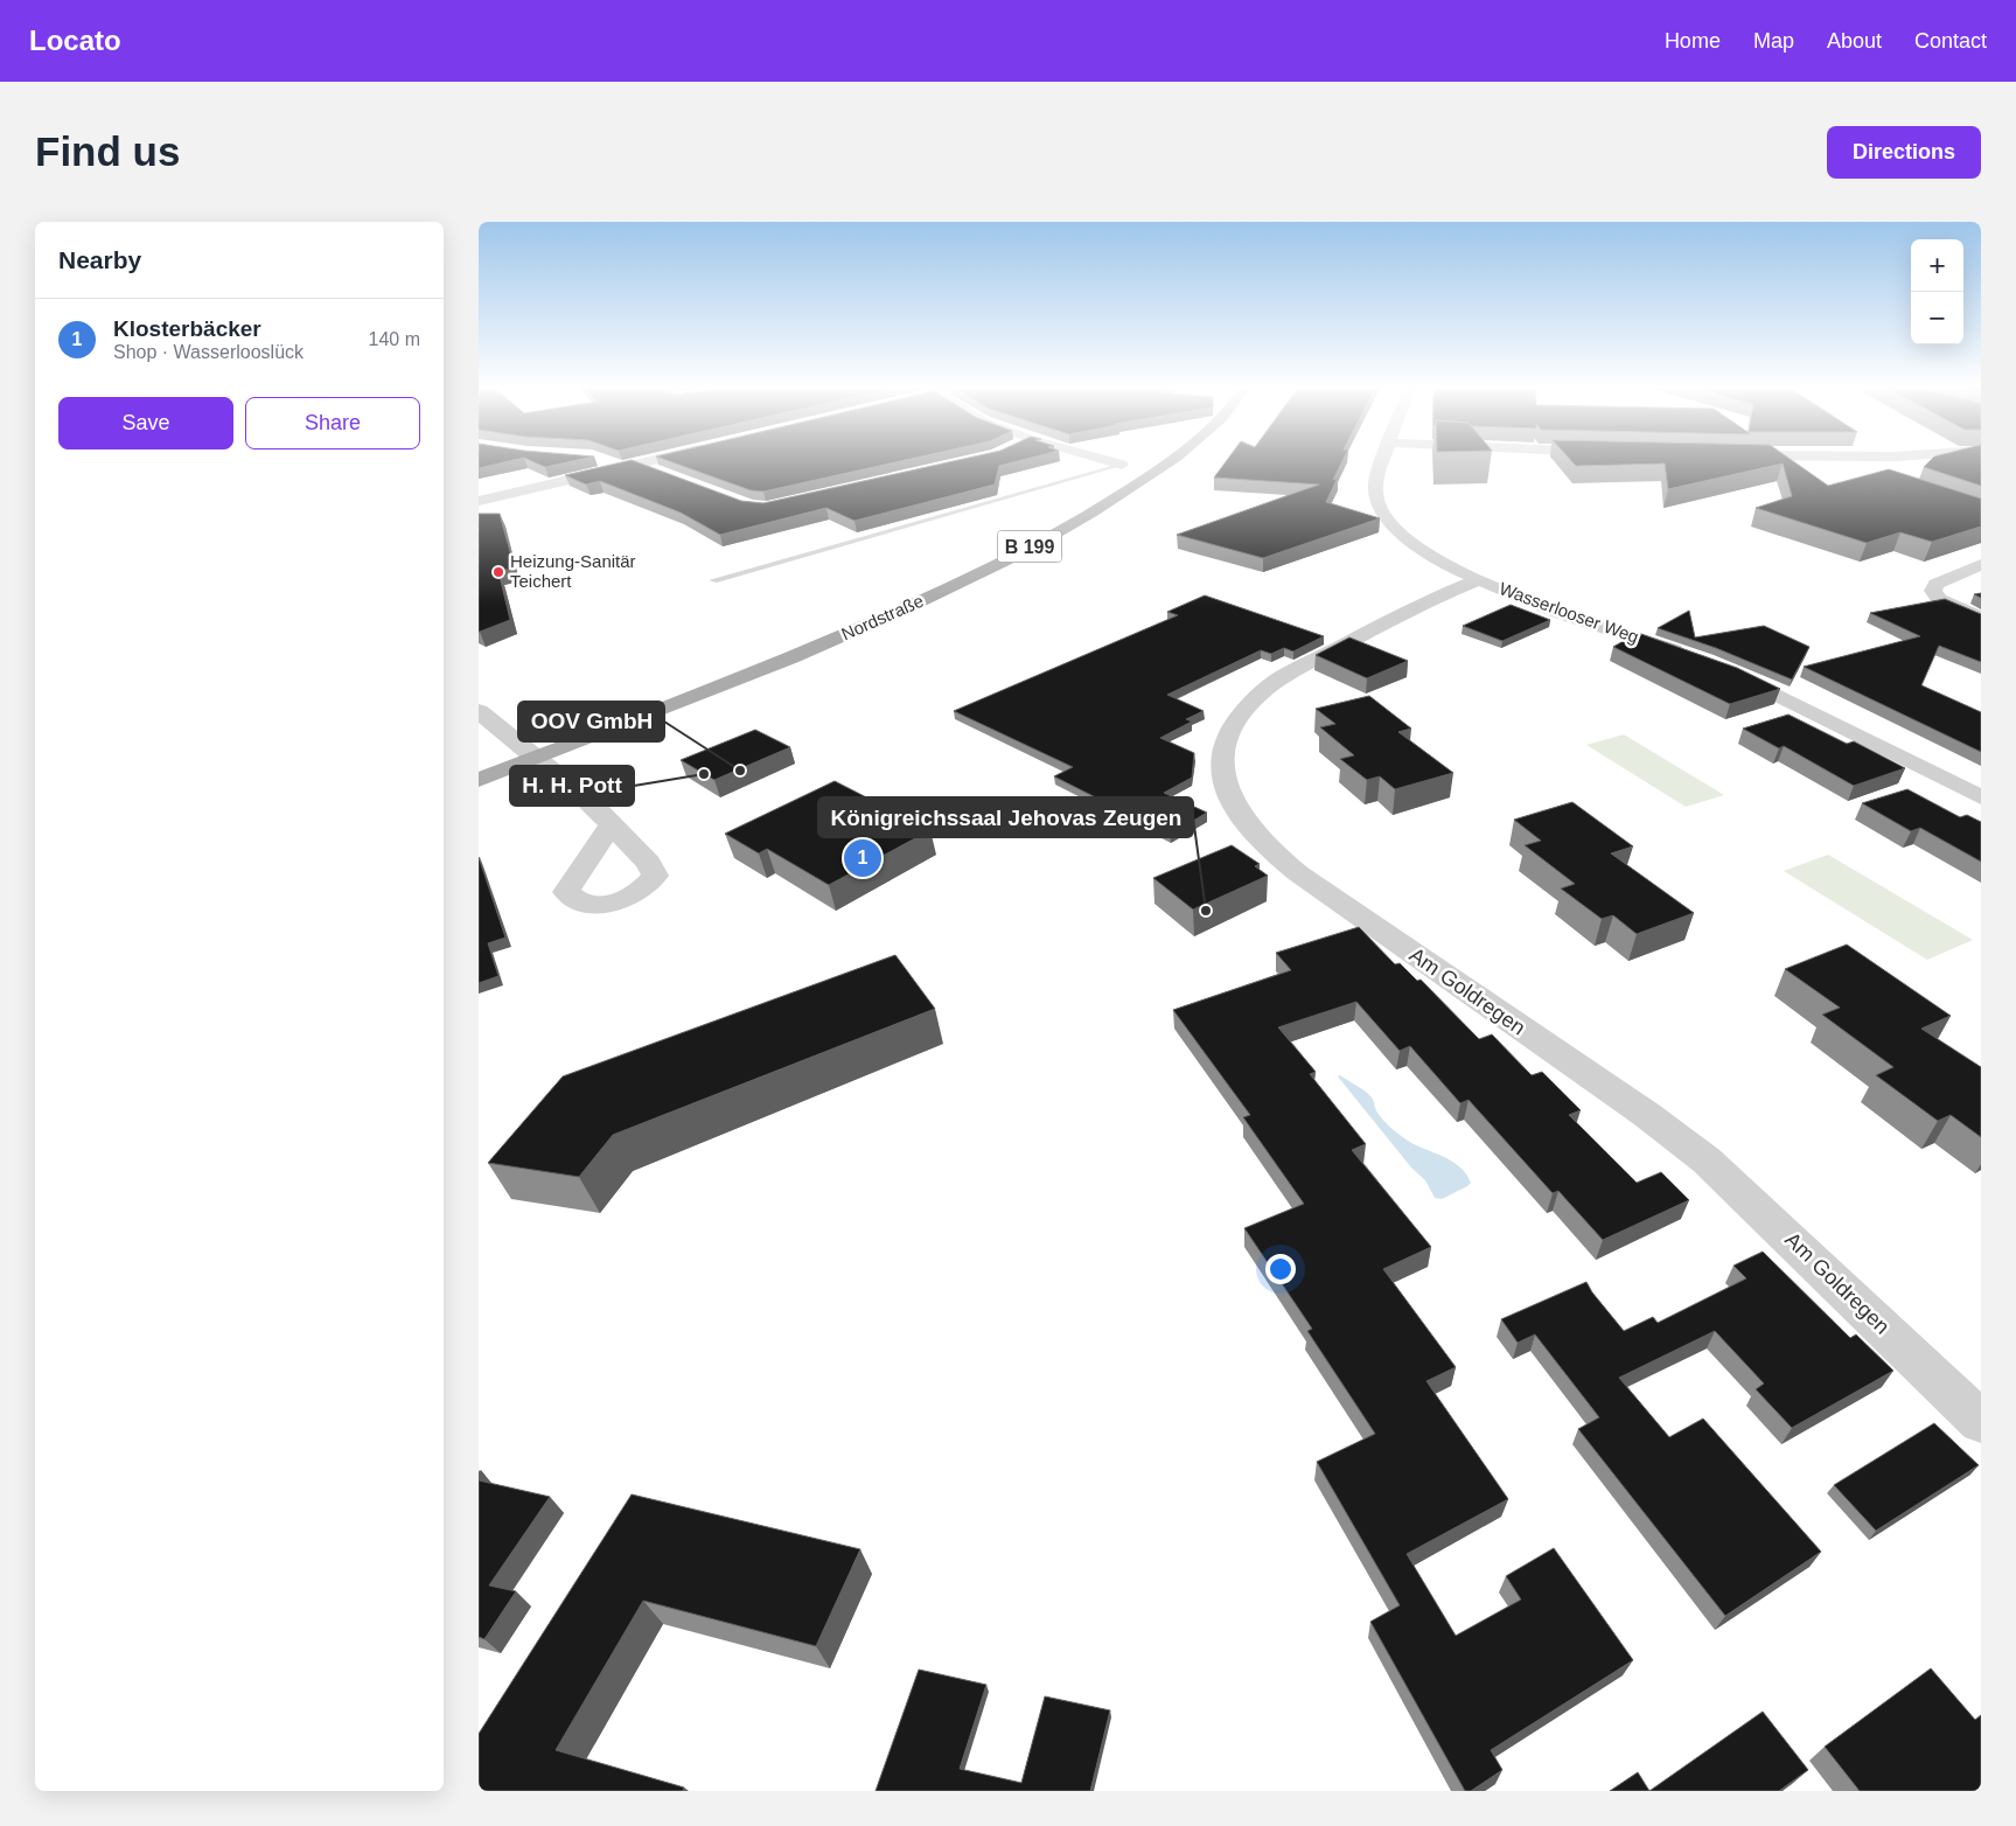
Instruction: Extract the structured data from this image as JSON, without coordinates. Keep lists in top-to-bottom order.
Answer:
{
  "streets": {
    "main road": ["B 199", "Nordstraße"],
    "street": ["Wasserlooser Weg", "Am Goldregen"]
  },
  "crossings": [
    ["Wasserlooser Weg", "Am Goldregen"]
  ],
  "places": [
    "Heizung-Sanitär Teichert",
    "OOV GmbH",
    "H. H. Pott",
    "Königreichssaal Jehovas Zeugen"
  ],
  "page": {
    "header": "Locato",
    "nav": [
      "Home",
      "Map",
      "About",
      "Contact"
    ],
    "buttons": [
      "Directions",
      ["Save", "Share"]
    ],
    "title": "Find us",
    "heading": "Nearby",
    "map_buttons": ["+", "−"],
    "list": [
      {
        "mark": "1",
        "name": "Klosterbäcker",
        "note": "Shop · Wasserlooslück",
        "value": "140 m"
      }
    ],
    "pins": "1"
  }
}
